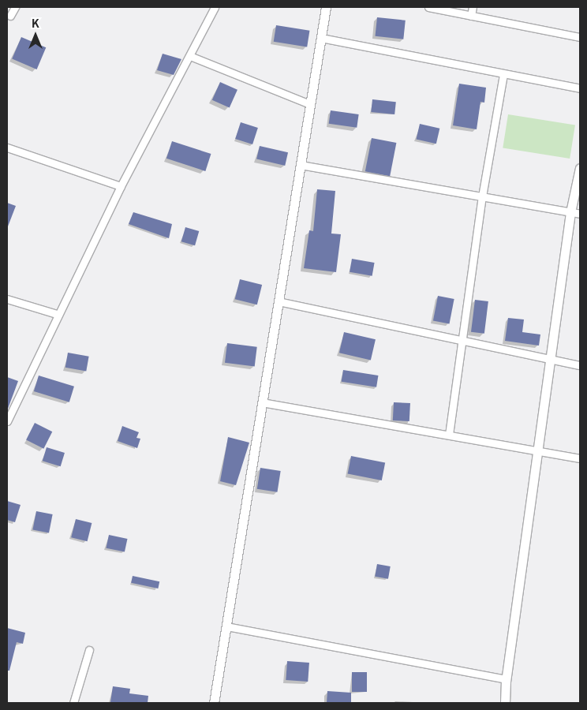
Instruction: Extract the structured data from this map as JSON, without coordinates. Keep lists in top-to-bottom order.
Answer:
{
  "north": "top"
}
